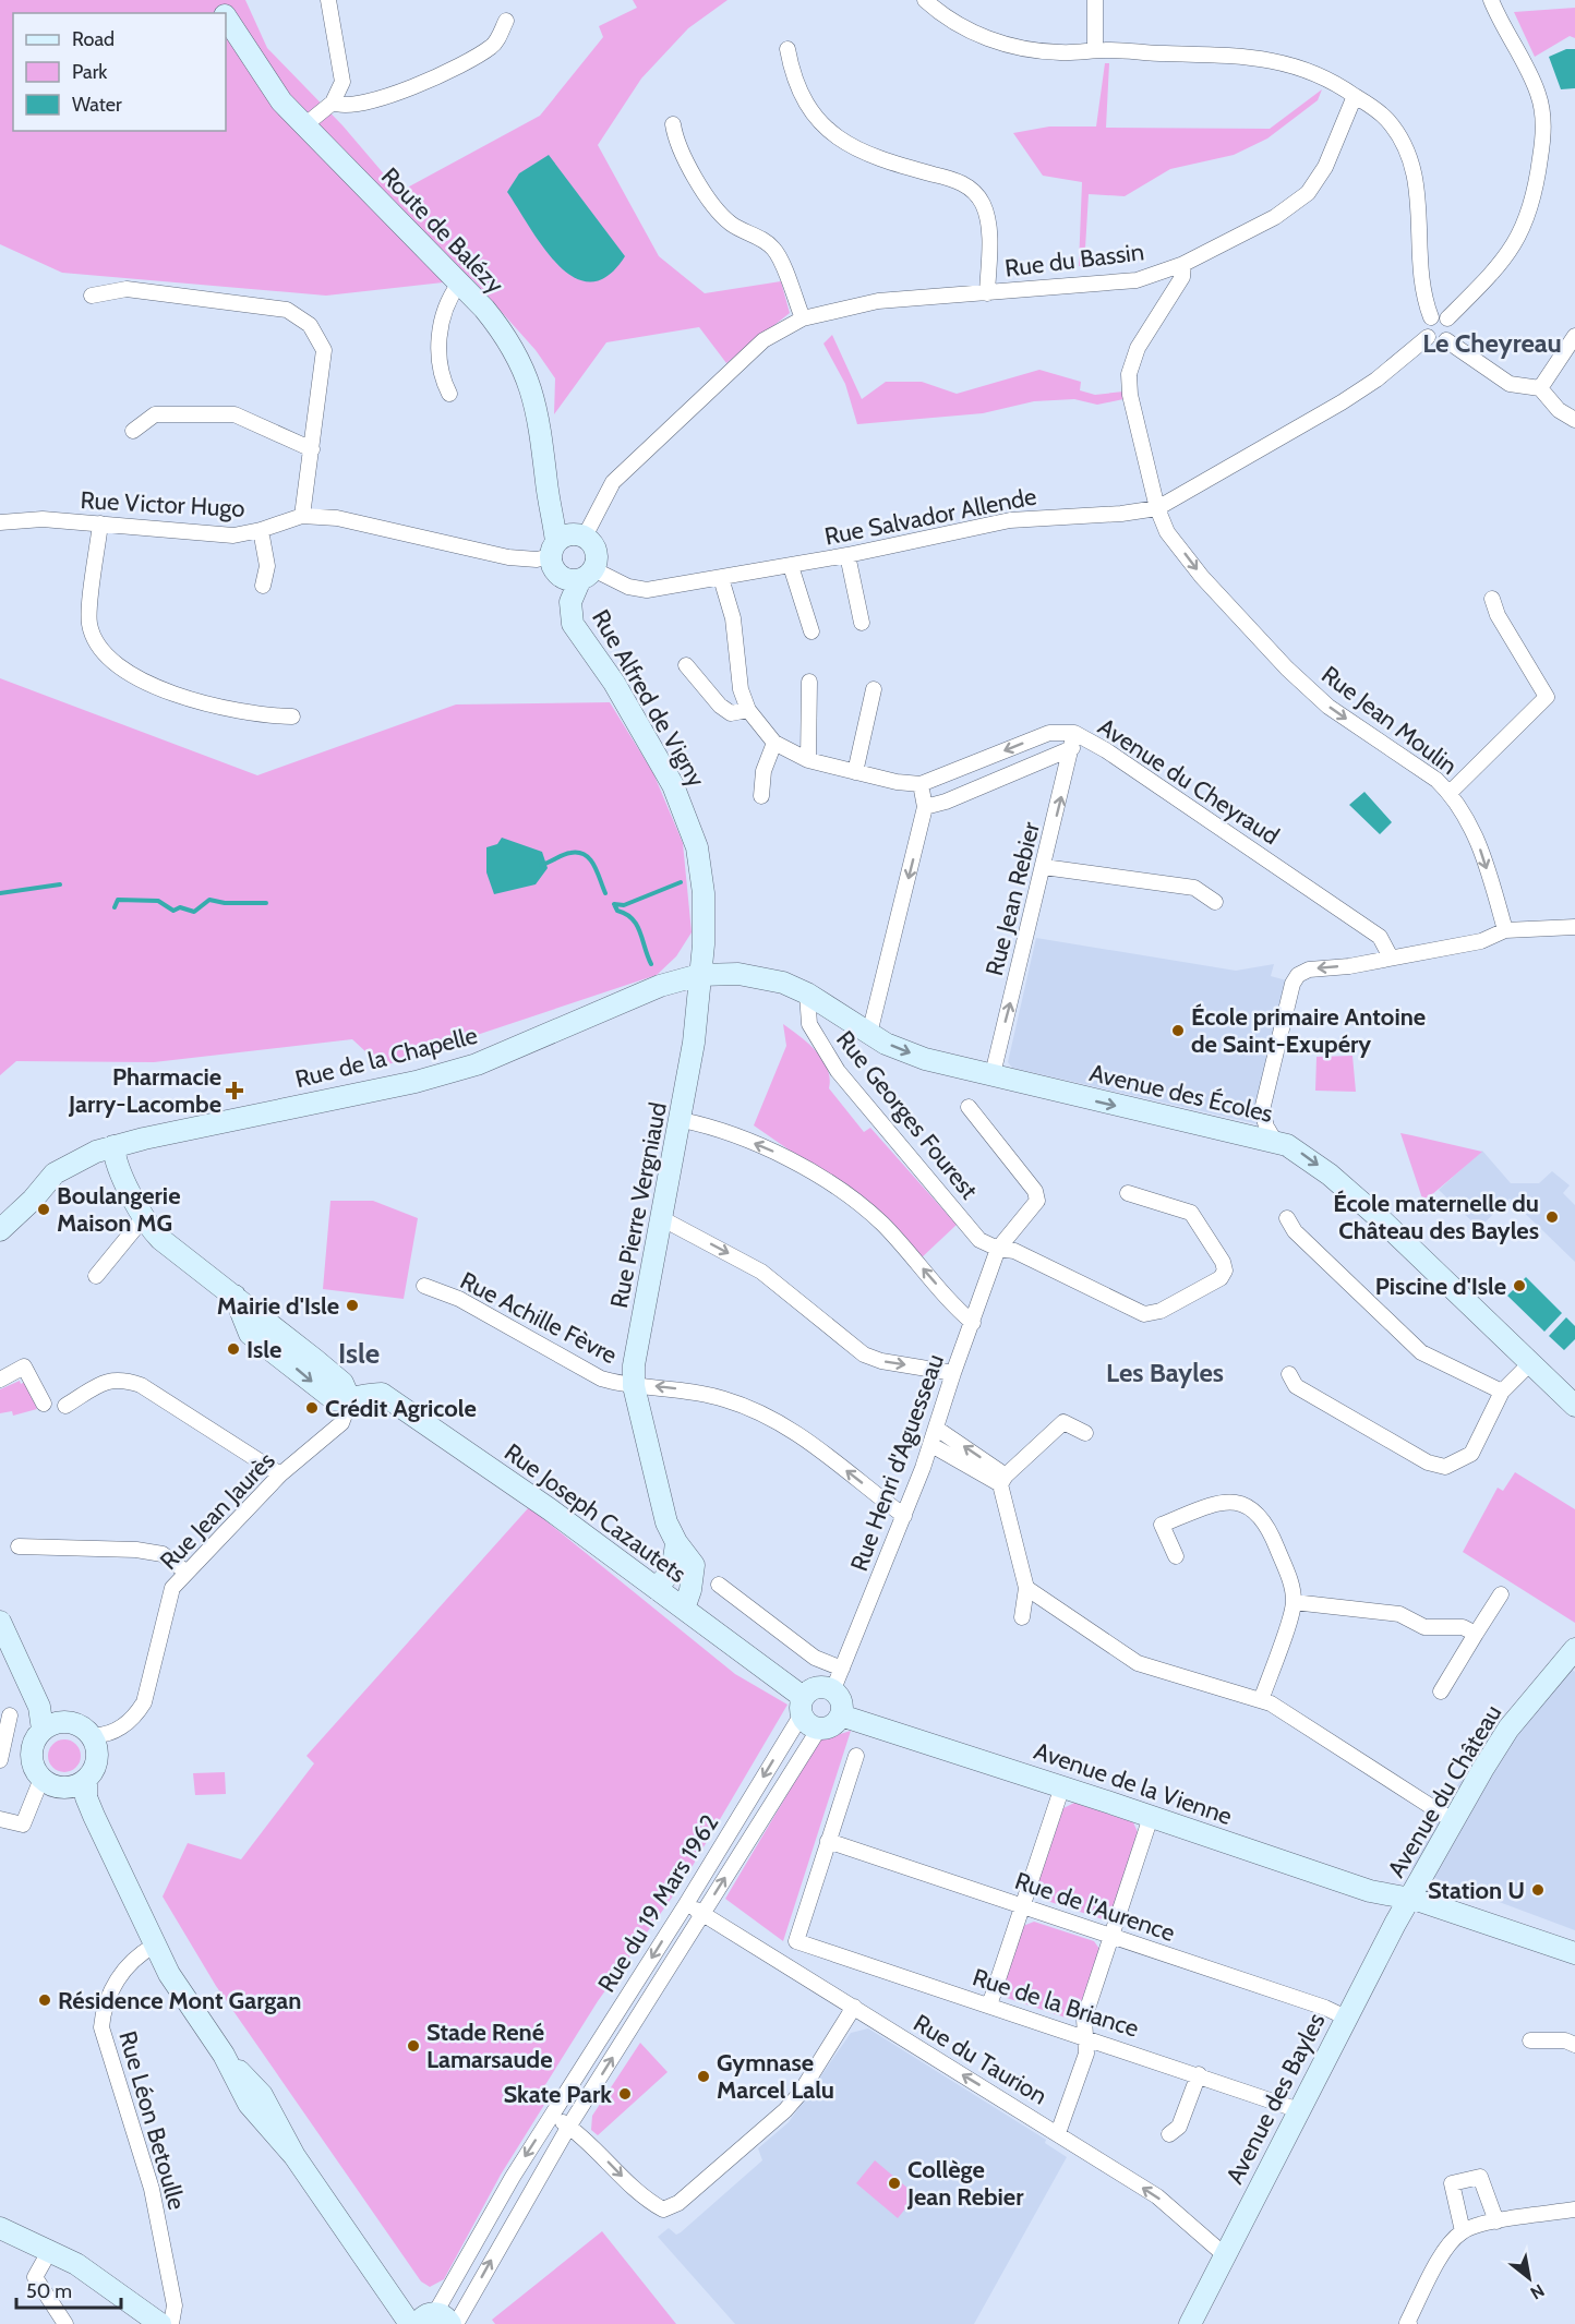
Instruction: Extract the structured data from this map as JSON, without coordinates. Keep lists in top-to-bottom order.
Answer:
{
  "streets": {
    "street": [
      "Route de Balézy",
      "Rue du Bassin",
      "Rue Victor Hugo",
      "Rue Salvador Allende",
      "Rue Alfred de Vigny",
      "Rue Jean Moulin",
      "Avenue du Cheyraud",
      "Rue Jean Rebier",
      "Rue de la Chapelle",
      "Avenue des Écoles",
      "Rue Georges Fourest",
      "Rue Pierre Vergniaud",
      "Rue Achille Fèvre",
      "Rue Henri d'Aguesseau",
      "Rue Jean Jaurès",
      "Rue Joseph Cazautets",
      "Avenue de la Vienne",
      "Avenue du Château",
      "Rue du 19 Mars 1962",
      "Rue de l'Aurence",
      "Rue de la Briance",
      "Rue du Taurion",
      "Avenue des Bayles",
      "Rue Léon Betoulle"
    ]
  },
  "crossings": [
    ["Route de Balézy", "Rue du Bassin"],
    ["Route de Balézy", "Rue Victor Hugo"],
    ["Route de Balézy", "Rue Salvador Allende"],
    ["Route de Balézy", "Rue Alfred de Vigny"],
    ["Rue du Bassin", "Rue Victor Hugo"],
    ["Rue du Bassin", "Rue Salvador Allende"],
    ["Rue du Bassin", "Rue Alfred de Vigny"],
    ["Rue du Bassin", "Rue Jean Moulin"],
    ["Rue Victor Hugo", "Rue Salvador Allende"],
    ["Rue Victor Hugo", "Rue Alfred de Vigny"],
    ["Rue Salvador Allende", "Rue Alfred de Vigny"],
    ["Rue Salvador Allende", "Rue Jean Moulin"],
    ["Rue Alfred de Vigny", "Rue de la Chapelle"],
    ["Rue Alfred de Vigny", "Avenue des Écoles"],
    ["Rue Alfred de Vigny", "Rue Pierre Vergniaud"],
    ["Avenue du Cheyraud", "Rue Jean Rebier"],
    ["Rue Jean Rebier", "Avenue des Écoles"],
    ["Rue de la Chapelle", "Avenue des Écoles"],
    ["Rue de la Chapelle", "Rue Pierre Vergniaud"],
    ["Avenue des Écoles", "Rue Georges Fourest"],
    ["Avenue des Écoles", "Rue Pierre Vergniaud"],
    ["Rue Georges Fourest", "Rue Henri d'Aguesseau"],
    ["Rue Pierre Vergniaud", "Rue Achille Fèvre"],
    ["Rue Achille Fèvre", "Rue Henri d'Aguesseau"],
    ["Rue Henri d'Aguesseau", "Rue Joseph Cazautets"],
    ["Rue Henri d'Aguesseau", "Avenue de la Vienne"],
    ["Rue Henri d'Aguesseau", "Rue du 19 Mars 1962"],
    ["Rue Jean Jaurès", "Rue Joseph Cazautets"],
    ["Rue Joseph Cazautets", "Avenue de la Vienne"],
    ["Rue Joseph Cazautets", "Rue du 19 Mars 1962"],
    ["Avenue de la Vienne", "Avenue du Château"],
    ["Avenue de la Vienne", "Rue du 19 Mars 1962"],
    ["Avenue de la Vienne", "Avenue des Bayles"],
    ["Avenue du Château", "Avenue des Bayles"],
    ["Rue du 19 Mars 1962", "Rue du Taurion"],
    ["Rue de l'Aurence", "Rue de la Briance"],
    ["Rue de l'Aurence", "Avenue des Bayles"],
    ["Rue de la Briance", "Avenue des Bayles"],
    ["Rue du Taurion", "Avenue des Bayles"]
  ],
  "one_way": ["Rue Jean Moulin", "Rue du Taurion"],
  "districts": ["Le Cheyreau", "Isle", "Les Bayles"],
  "places": {
    "other": [
      "École primaire Antoine de Saint-Exupéry",
      "Boulangerie Maison MG",
      "École maternelle du Château des Bayles",
      "Piscine d'Isle",
      "Mairie d'Isle",
      "Isle",
      "Crédit Agricole",
      "Station U",
      "Résidence Mont Gargan",
      "Stade René Lamarsaude",
      "Gymnase Marcel Lalu",
      "Skate Park",
      "Collège Jean Rebier"
    ],
    "health": ["Pharmacie Jarry-Lacombe"]
  },
  "legend": ["Road", "Park", "Water"],
  "scale_bar": "50 m",
  "north": "bottom right"
}
